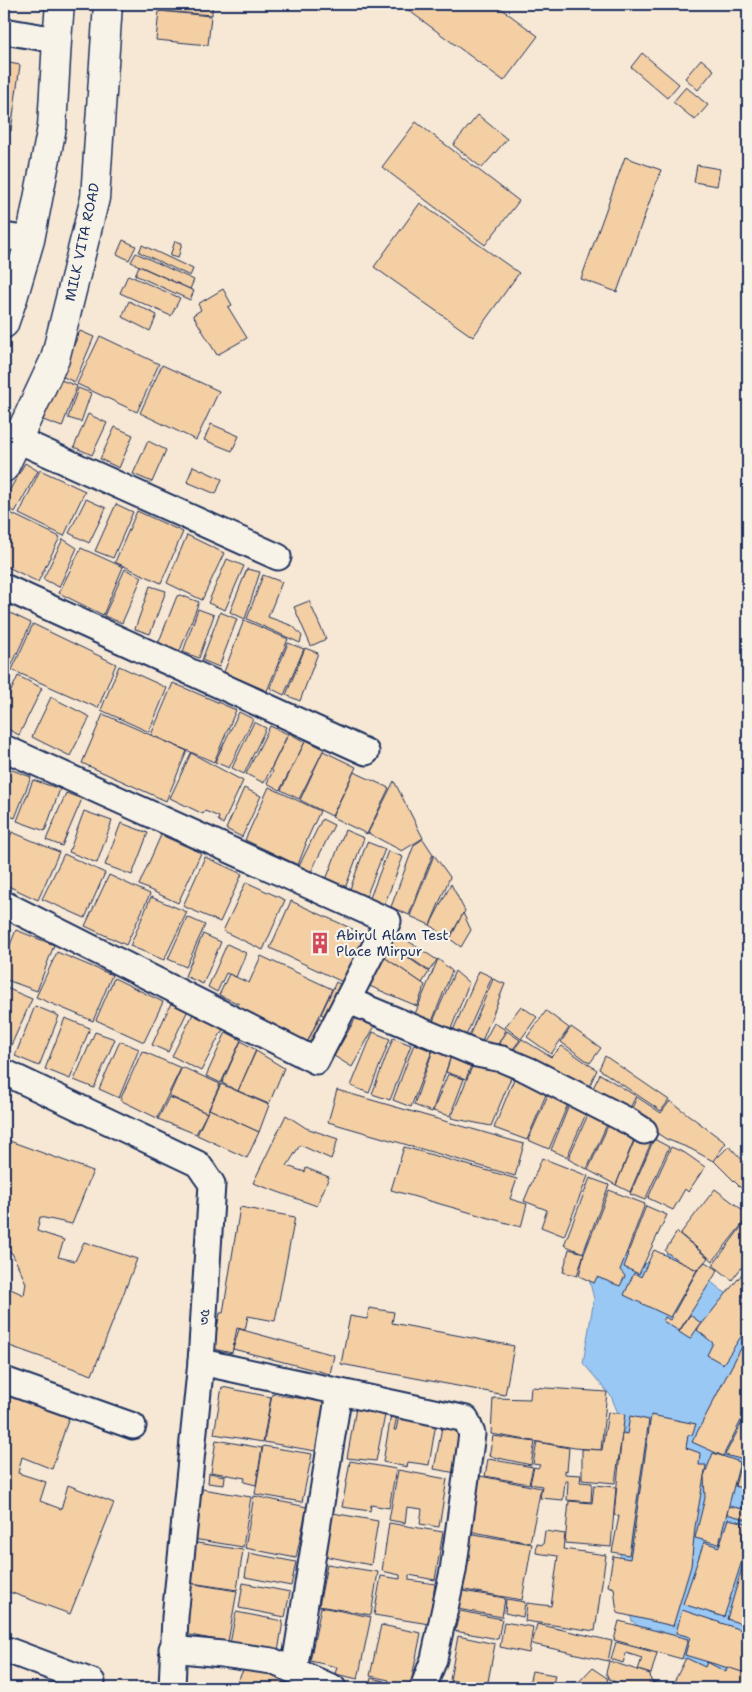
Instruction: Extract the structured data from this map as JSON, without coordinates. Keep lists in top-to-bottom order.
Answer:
{
  "streets": {
    "street": ["MILK VITA ROAD", "৩৫"]
  },
  "places": {
    "building": ["Abirul Alam Test Place Mirpur"]
  }
}
